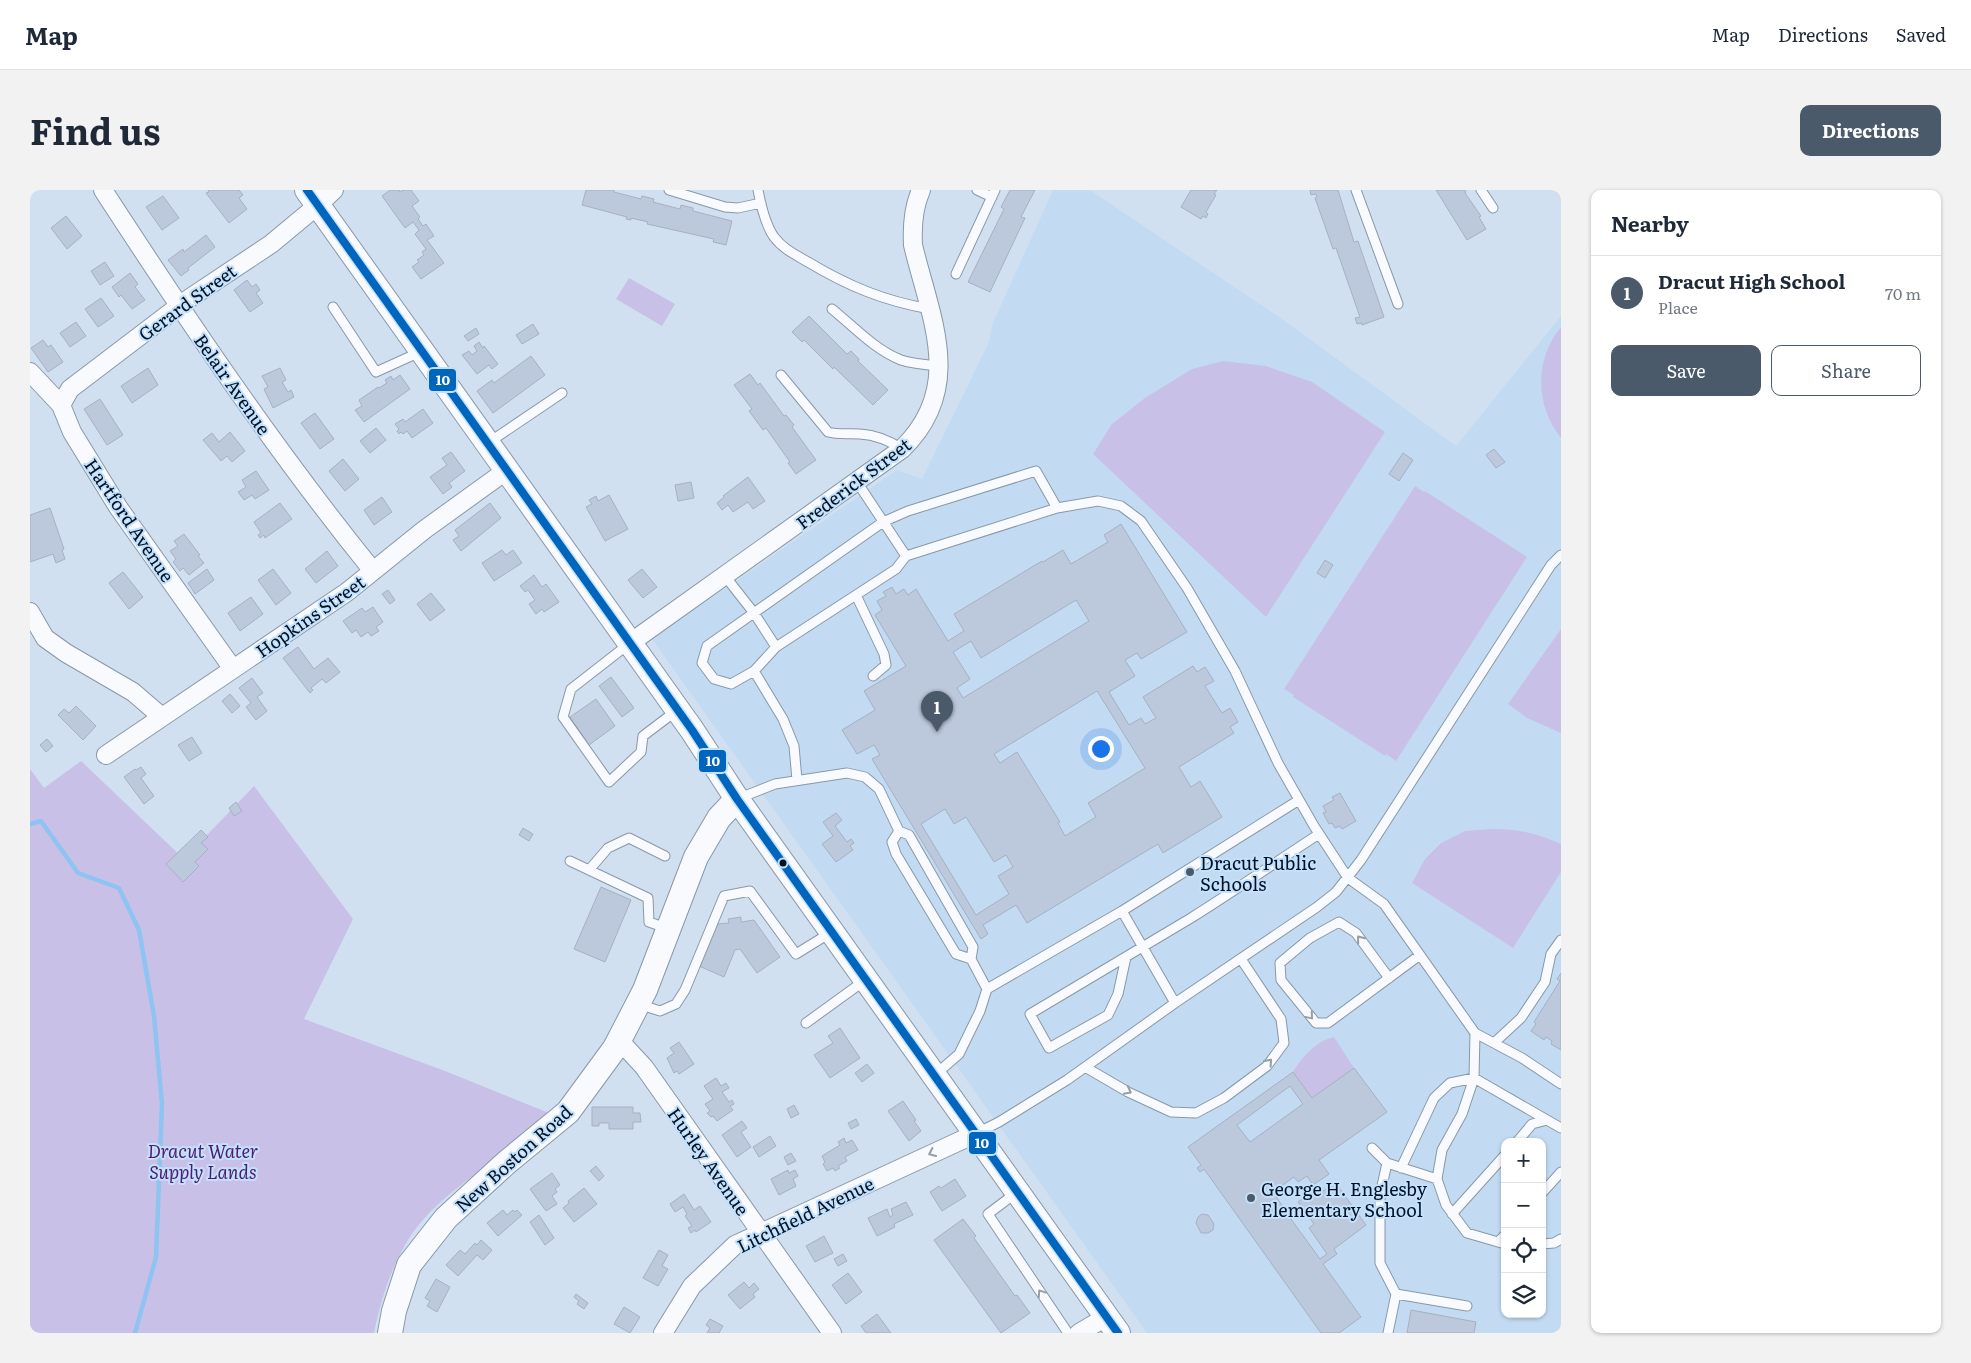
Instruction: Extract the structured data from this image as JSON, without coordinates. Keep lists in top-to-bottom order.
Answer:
{
  "streets": {
    "main road": ["New Boston Road"],
    "street": [
      "Gerard Street",
      "Belair Avenue",
      "Frederick Street",
      "Hartford Avenue",
      "Hopkins Street",
      "Hurley Avenue",
      "Litchfield Avenue"
    ]
  },
  "crossings": [
    ["Gerard Street", "Belair Avenue"],
    ["Gerard Street", "Hartford Avenue"],
    ["Belair Avenue", "Hopkins Street"],
    ["Hartford Avenue", "Hopkins Street"],
    ["New Boston Road", "Hurley Avenue"],
    ["Hurley Avenue", "Litchfield Avenue"]
  ],
  "one_way": ["Litchfield Avenue"],
  "parks": ["Dracut Water Supply Lands"],
  "places": ["Dracut Public Schools", "George H. Englesby Elementary School"],
  "lines": ["transit line 10"],
  "page": {
    "header": "Map",
    "nav": ["Map", "Directions", "Saved"],
    "title": "Find us",
    "buttons": [
      "Directions",
      ["Save", "Share"]
    ],
    "heading": "Nearby",
    "list": [
      {
        "mark": "1",
        "name": "Dracut High School",
        "note": "Place",
        "value": "70 m"
      }
    ],
    "pins": "1",
    "map_buttons": ["+", "−"]
  }
}
